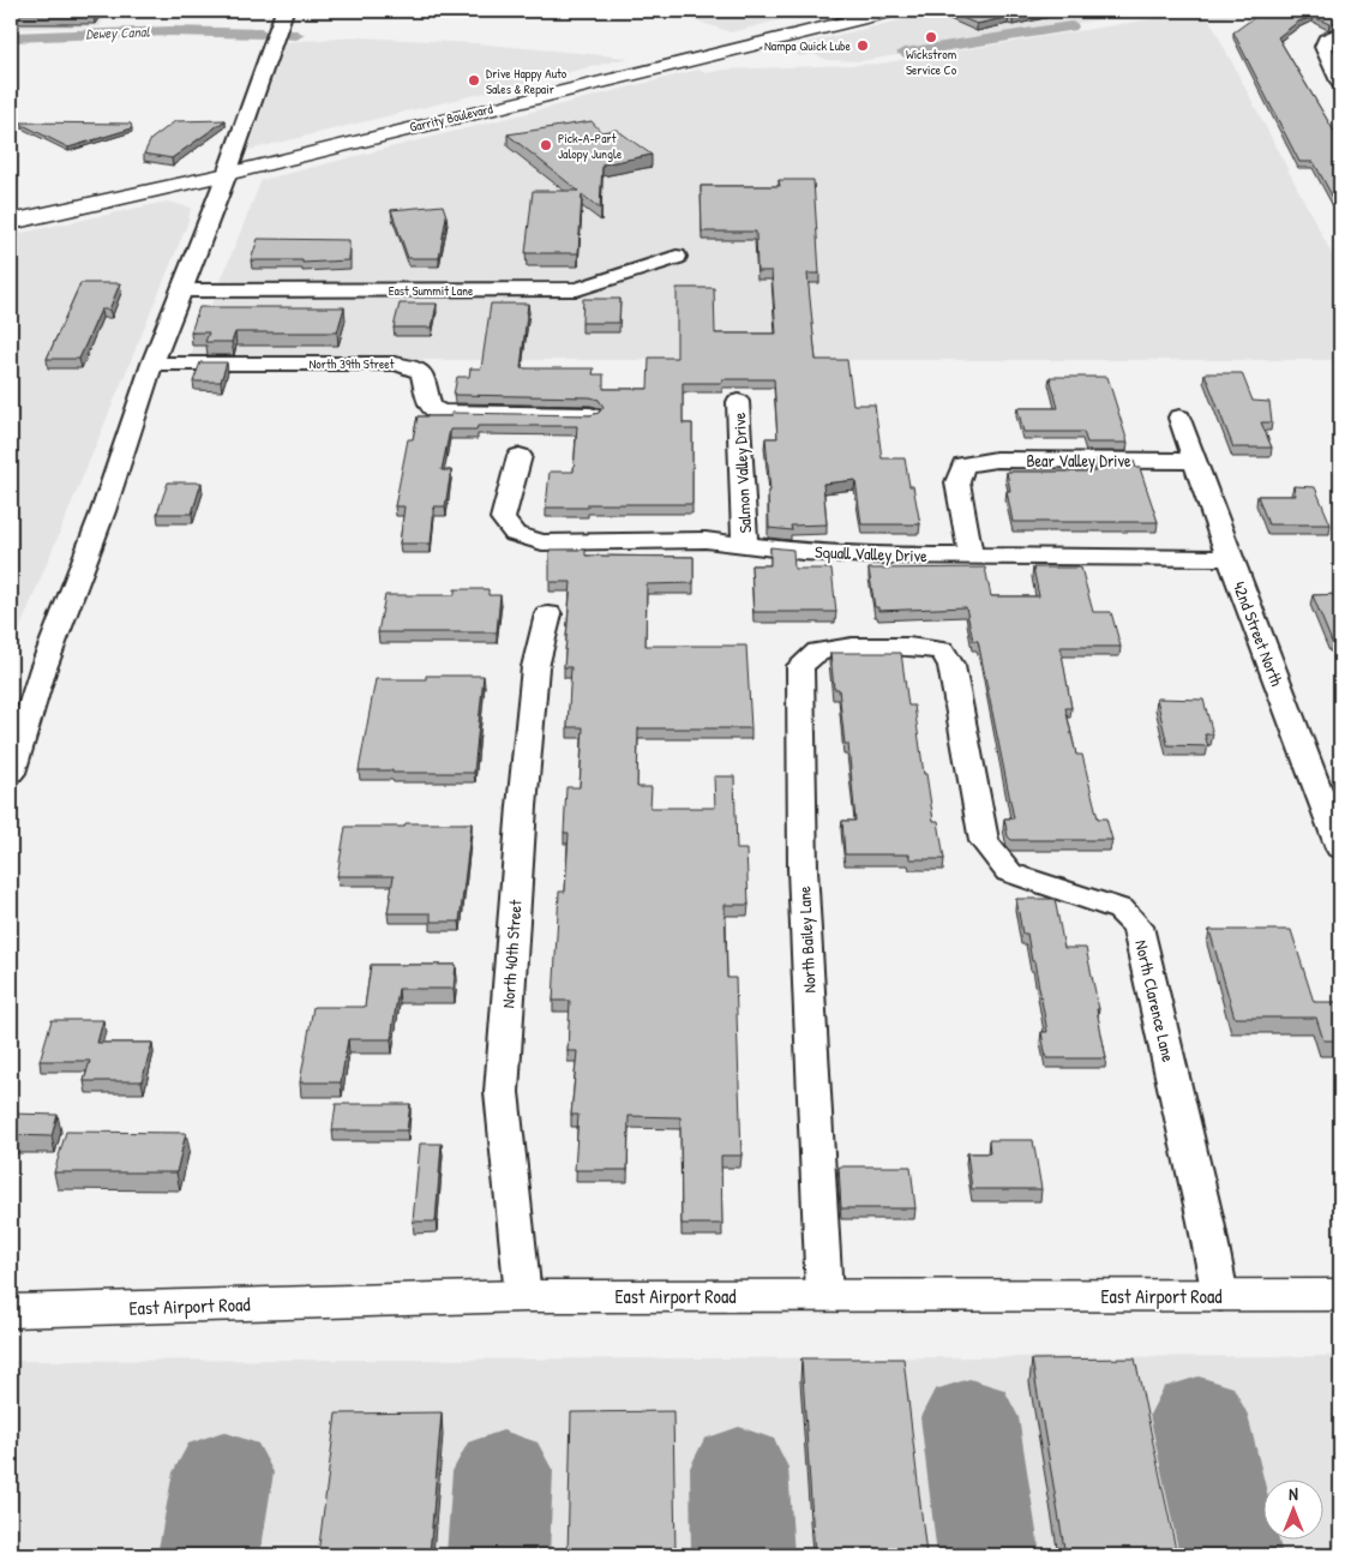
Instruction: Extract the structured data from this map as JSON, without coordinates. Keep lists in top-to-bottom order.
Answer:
{
  "streets": {
    "main road": ["Garrity Boulevard", "East Airport Road"],
    "street": [
      "East Summit Lane",
      "North 39th Street",
      "Bear Valley Drive",
      "Salmon Valley Drive",
      "Squall Valley Drive",
      "42nd Street North",
      "North Bailey Lane",
      "North 40th Street",
      "North Clarence Lane"
    ]
  },
  "crossings": [
    ["Bear Valley Drive", "Squall Valley Drive"],
    ["Bear Valley Drive", "42nd Street North"],
    ["Salmon Valley Drive", "Squall Valley Drive"],
    ["Squall Valley Drive", "42nd Street North"],
    ["North Bailey Lane", "North Clarence Lane"],
    ["North Bailey Lane", "East Airport Road"],
    ["North 40th Street", "East Airport Road"],
    ["North Clarence Lane", "East Airport Road"]
  ],
  "water": ["Dewey Canal"],
  "places": [
    "Wickstrom Service Co",
    "Nampa Quick Lube",
    "Drive Happy Auto Sales & Repair",
    "Pick-A-Part Jalopy Jungle"
  ],
  "north": "top"
}
